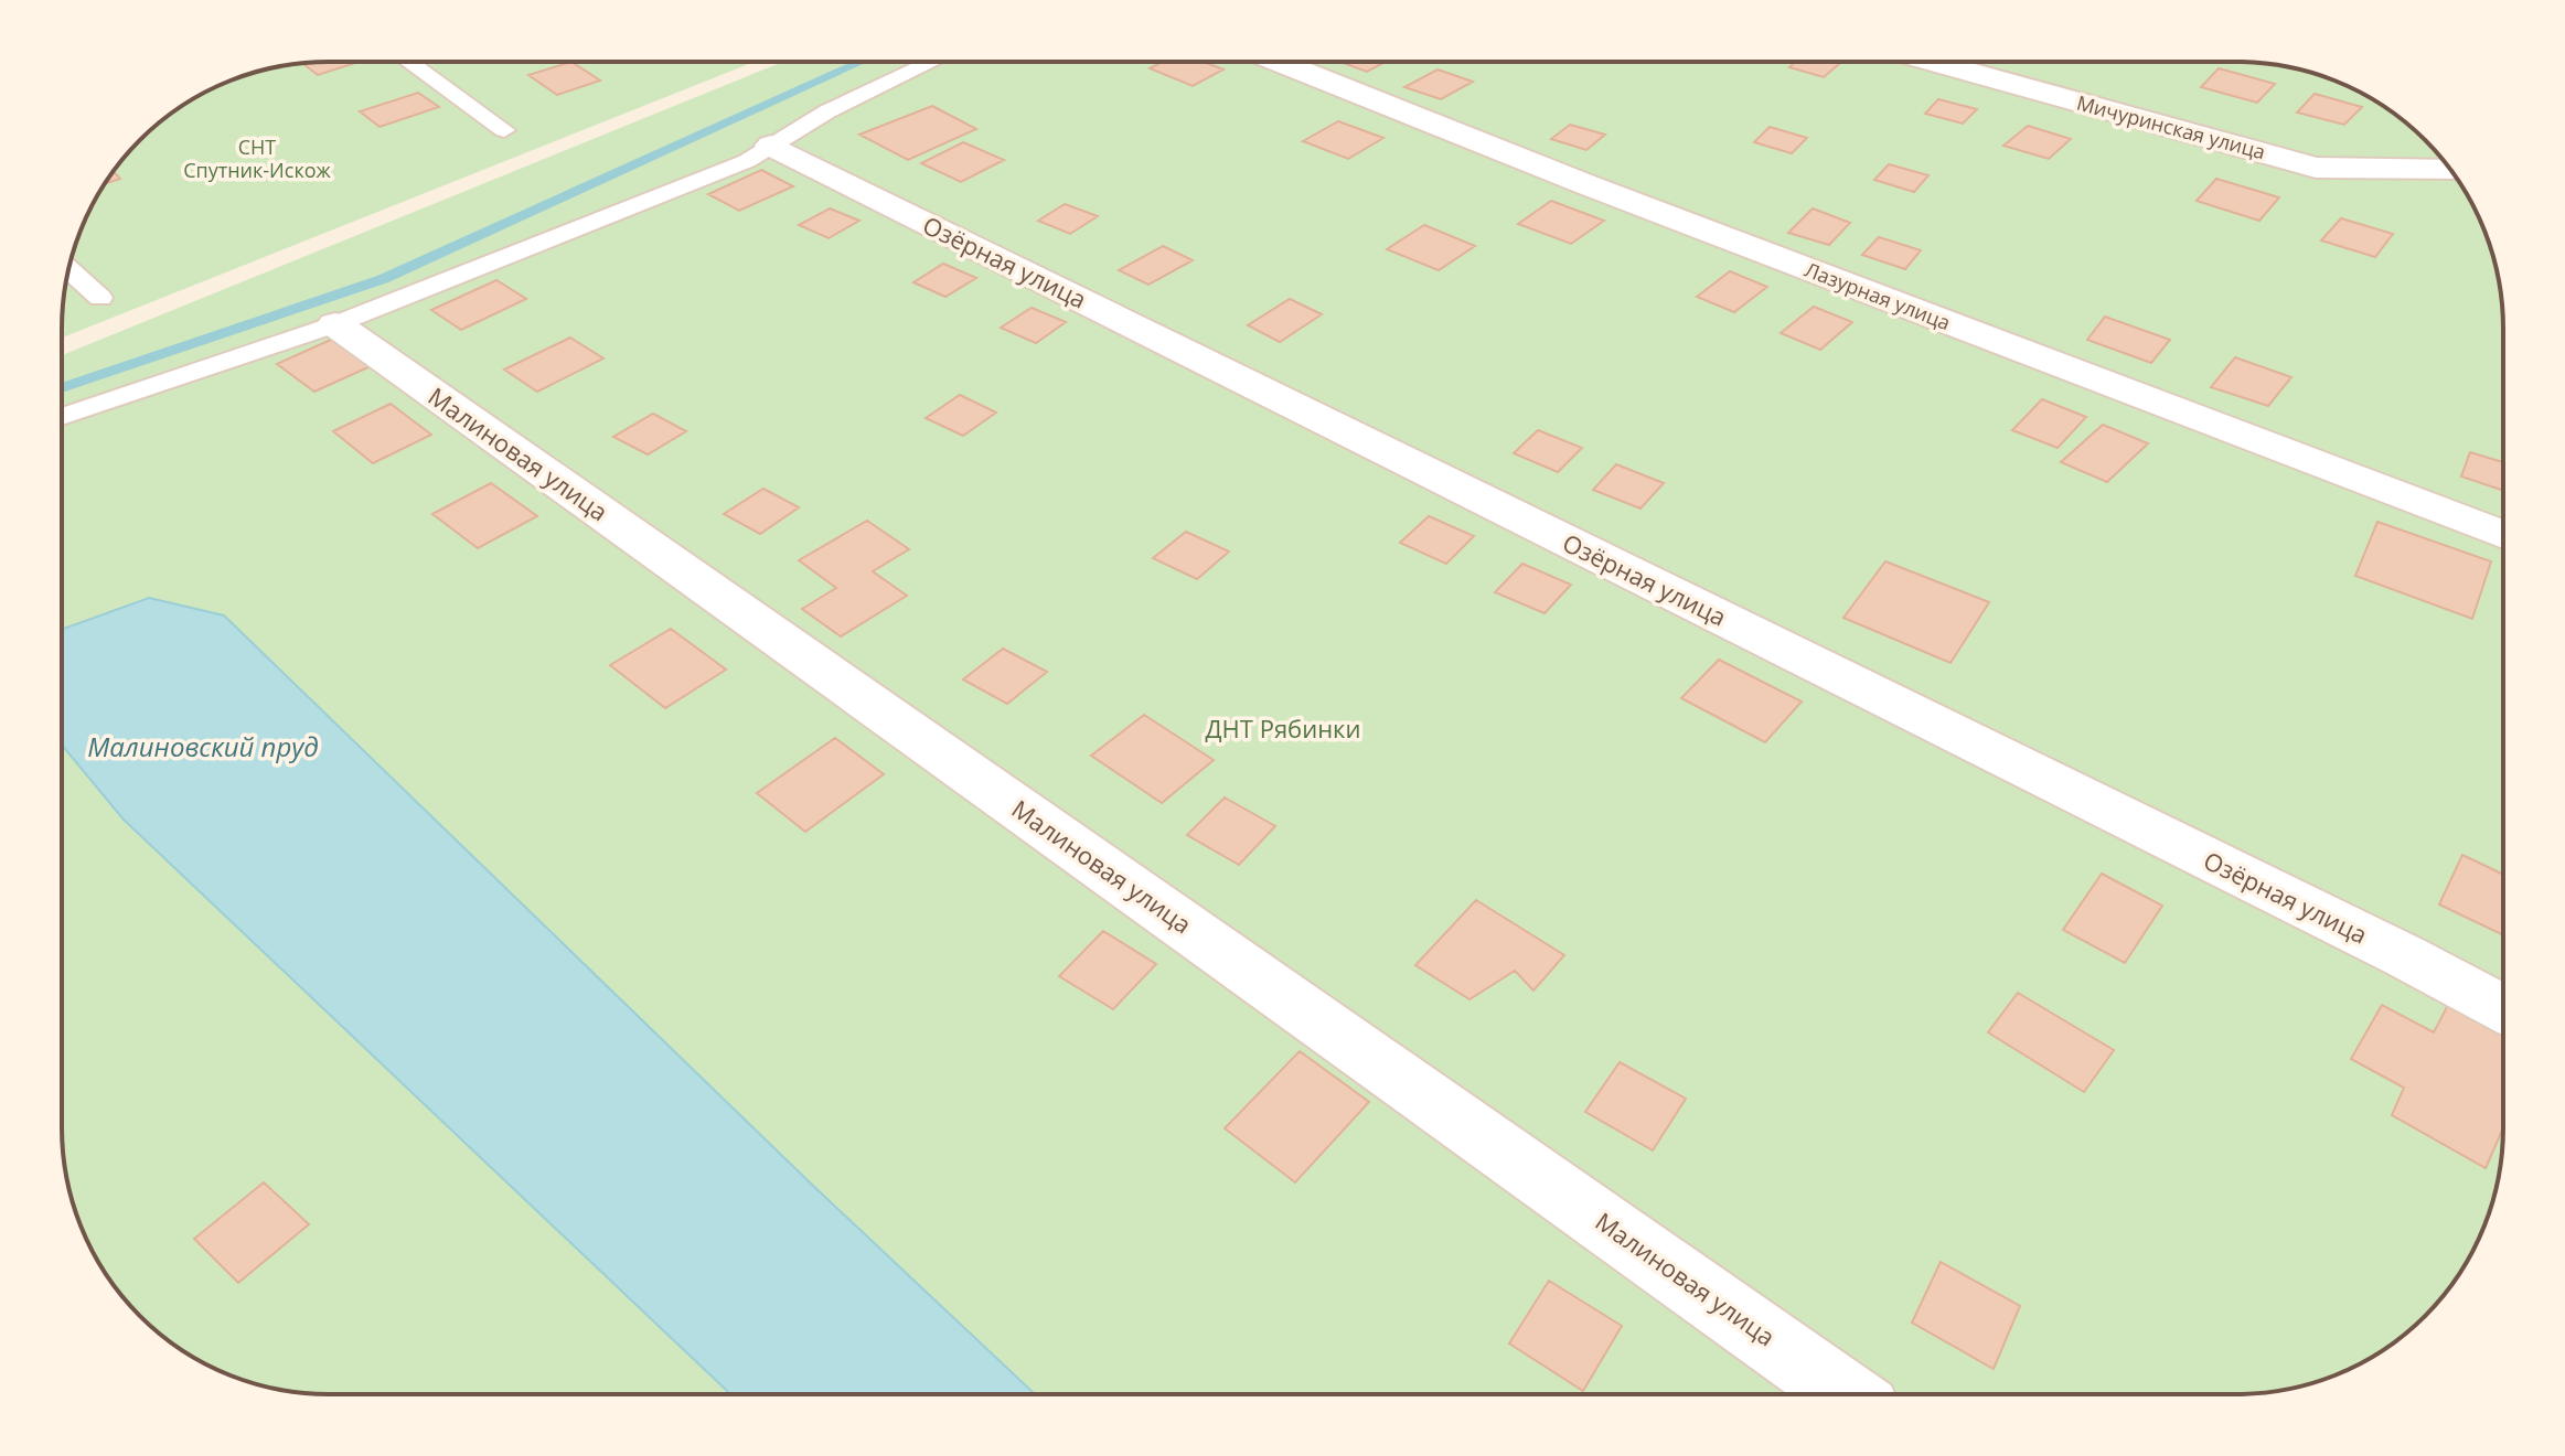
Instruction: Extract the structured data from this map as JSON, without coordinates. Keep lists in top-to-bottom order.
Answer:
{
  "streets": {
    "street": [
      "Мичуринская улица",
      "Озёрная улица",
      "Лазурная улица",
      "Малиновая улица"
    ]
  },
  "water": ["Малиновский пруд"],
  "parks": ["СНТ Спутник-Искож", "ДНТ Рябинки"]
}
